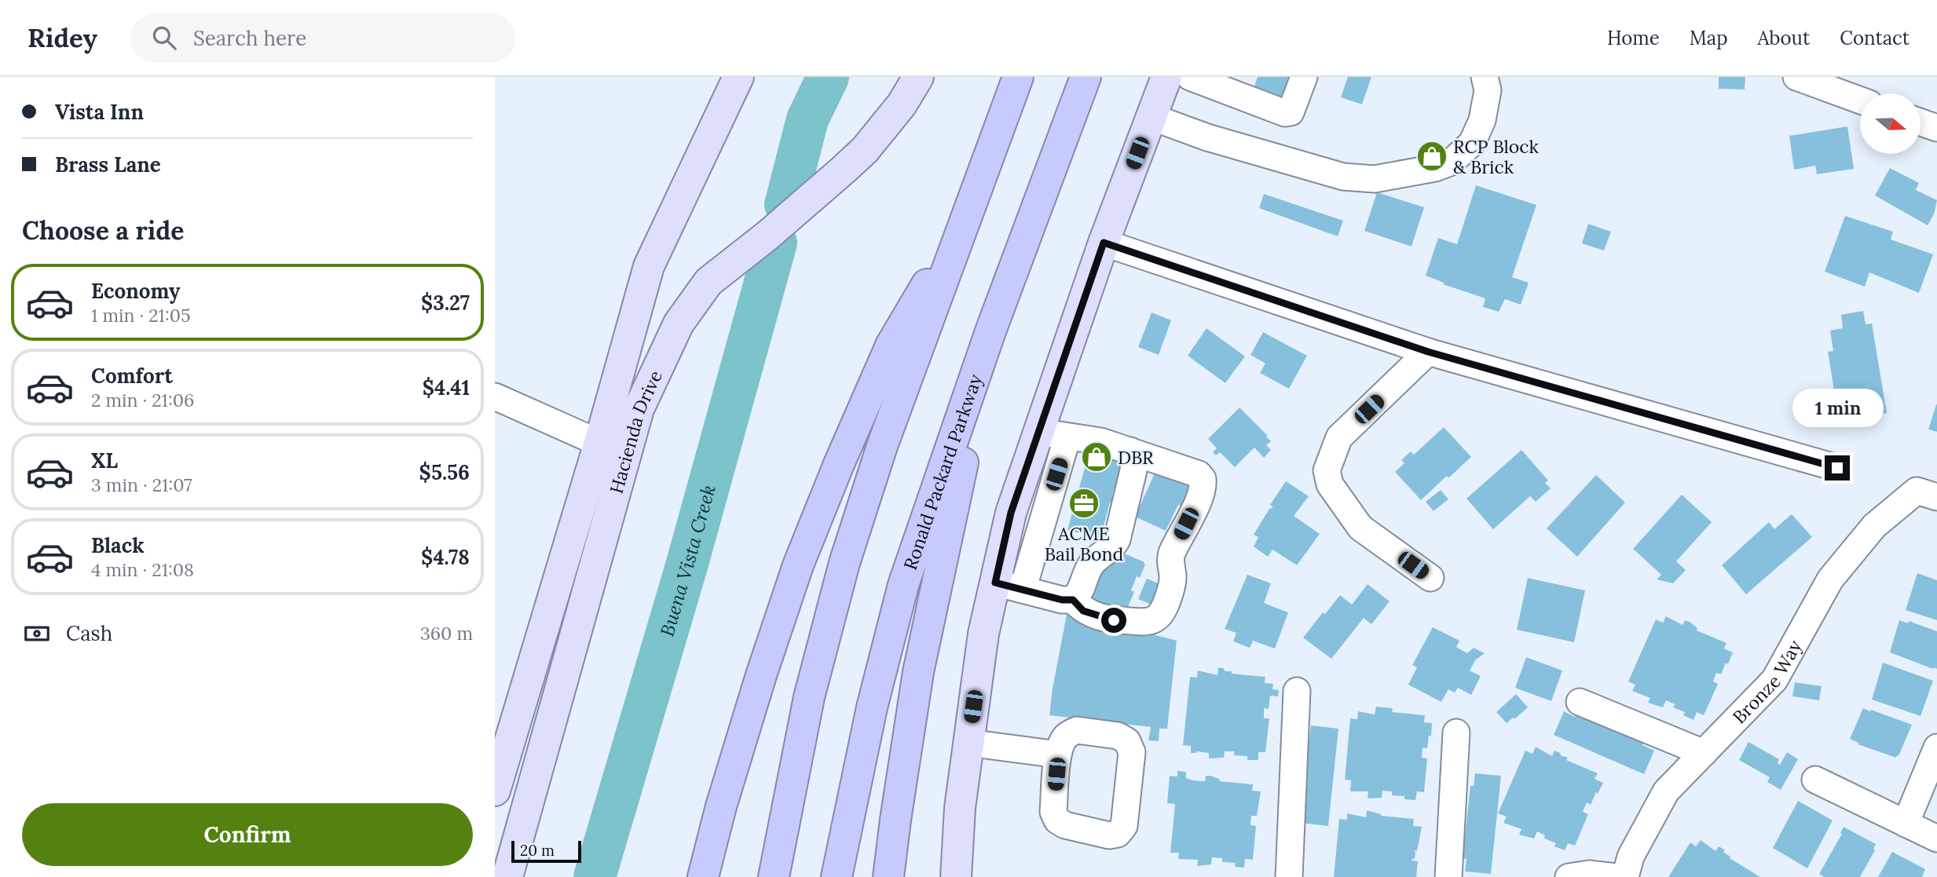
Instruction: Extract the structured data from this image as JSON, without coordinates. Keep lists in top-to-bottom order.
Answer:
{
  "streets": {
    "highway": ["Ronald Packard Parkway"],
    "main road": ["Hacienda Drive"],
    "street": ["Bronze Way"]
  },
  "water": ["Buena Vista Creek"],
  "places": {
    "shop": ["RCP Block & Brick", "DBR"],
    "office": ["ACME Bail Bond"]
  },
  "scale_bar": "20 m",
  "north": "right",
  "page": {
    "header": "Ridey",
    "search": "Search here",
    "nav": [
      "Home",
      "Map",
      "About",
      "Contact"
    ],
    "banner": ["Vista Inn", "Brass Lane"],
    "heading": "Choose a ride",
    "list": [
      {
        "name": "Economy",
        "note": "1 min · 21:05",
        "value": "$3.27"
      },
      {
        "name": "Comfort",
        "note": "2 min · 21:06",
        "value": "$4.41"
      },
      {
        "name": "XL",
        "note": "3 min · 21:07",
        "value": "$5.56"
      },
      {
        "name": "Black",
        "note": "4 min · 21:08",
        "value": "$4.78"
      }
    ],
    "bubble": "1 min",
    "pay": ["Cash", "360 m"],
    "buttons": "Confirm",
    "scale": "20 m"
  }
}
